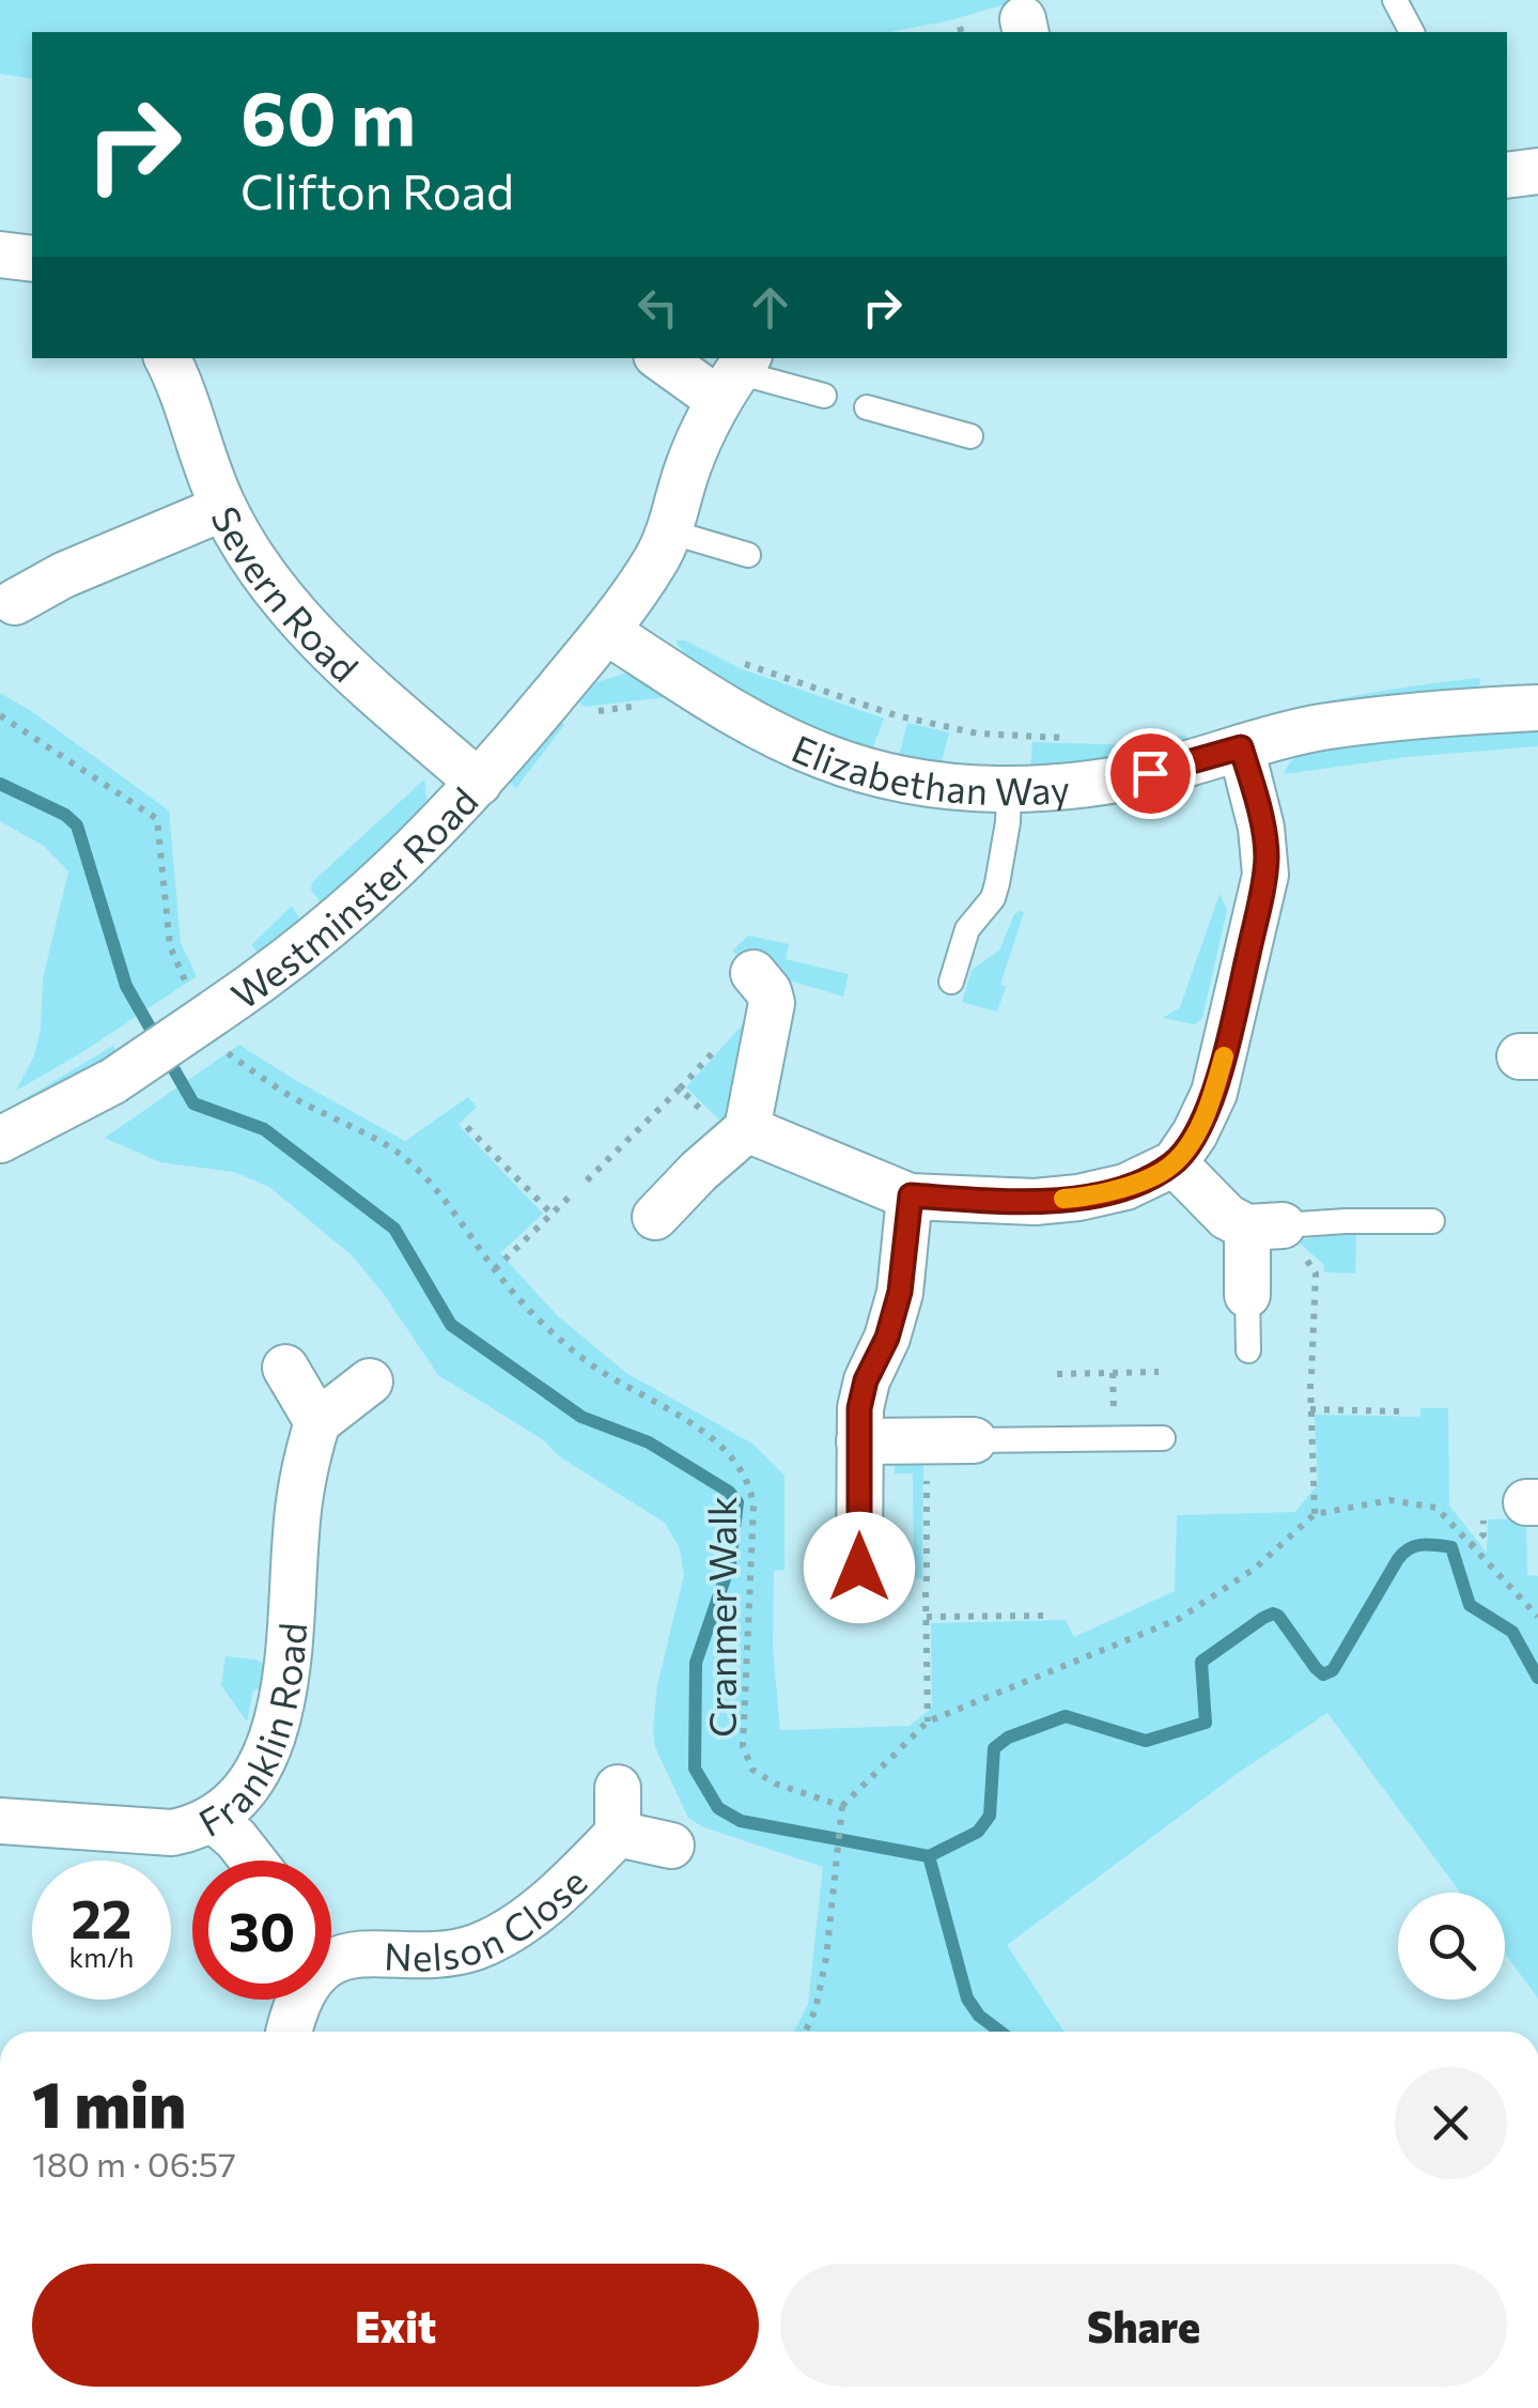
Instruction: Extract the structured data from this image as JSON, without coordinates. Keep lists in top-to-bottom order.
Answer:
{
  "streets": {
    "street": [
      "Severn Road",
      "Elizabethan Way",
      "Westminster Road",
      "Franklin Road",
      "Nelson Close"
    ],
    "path": ["Cranmer Walk"]
  },
  "crossings": [
    ["Severn Road", "Westminster Road"],
    ["Elizabethan Way", "Westminster Road"],
    ["Westminster Road", "Cranmer Walk"]
  ],
  "page": {
    "turn": ["60 m", "Clifton Road"],
    "speed": "22 km/h",
    "limit": "30",
    "heading": ["1 min", "180 m · 06:57"],
    "buttons": ["Exit", "Share"]
  }
}
